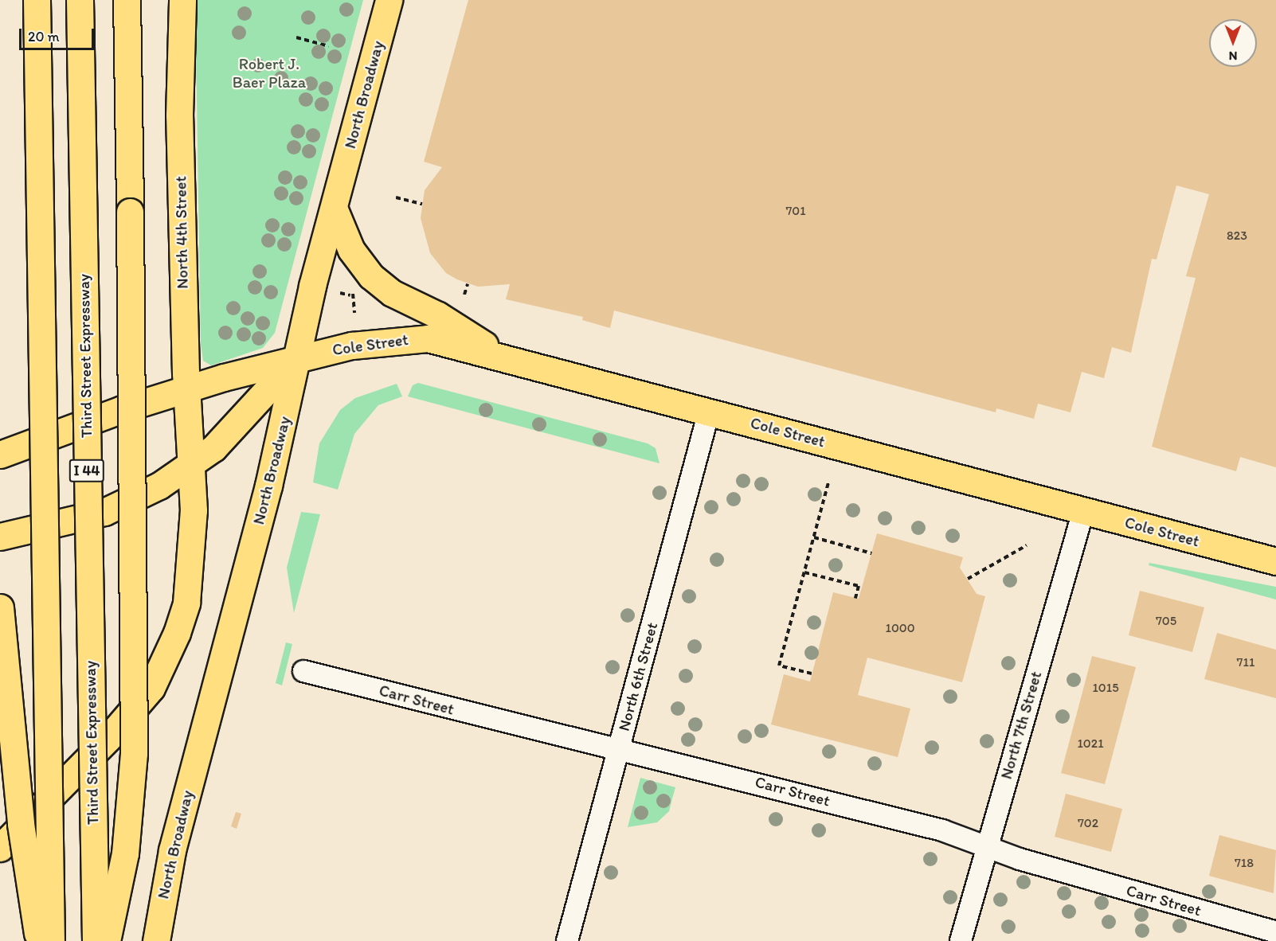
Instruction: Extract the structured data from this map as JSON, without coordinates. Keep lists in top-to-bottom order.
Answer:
{
  "streets": {
    "main road": [
      "North Broadway",
      "North 4th Street",
      "Cole Street",
      "Third Street Expressway",
      "I 44"
    ],
    "street": ["North 6th Street", "Carr Street", "North 7th Street"]
  },
  "crossings": [
    ["North Broadway", "Cole Street"],
    ["North 4th Street", "Cole Street"],
    ["Cole Street", "North 6th Street"],
    ["Cole Street", "North 7th Street"],
    ["North 6th Street", "Carr Street"],
    ["Carr Street", "North 7th Street"]
  ],
  "parks": ["Robert J. Baer Plaza"],
  "house_numbers": [
    "701",
    "823",
    "705",
    "1000",
    "711",
    "1015",
    "1021",
    "702",
    "718"
  ],
  "scale_bar": "20 m",
  "north": "bottom"
}
